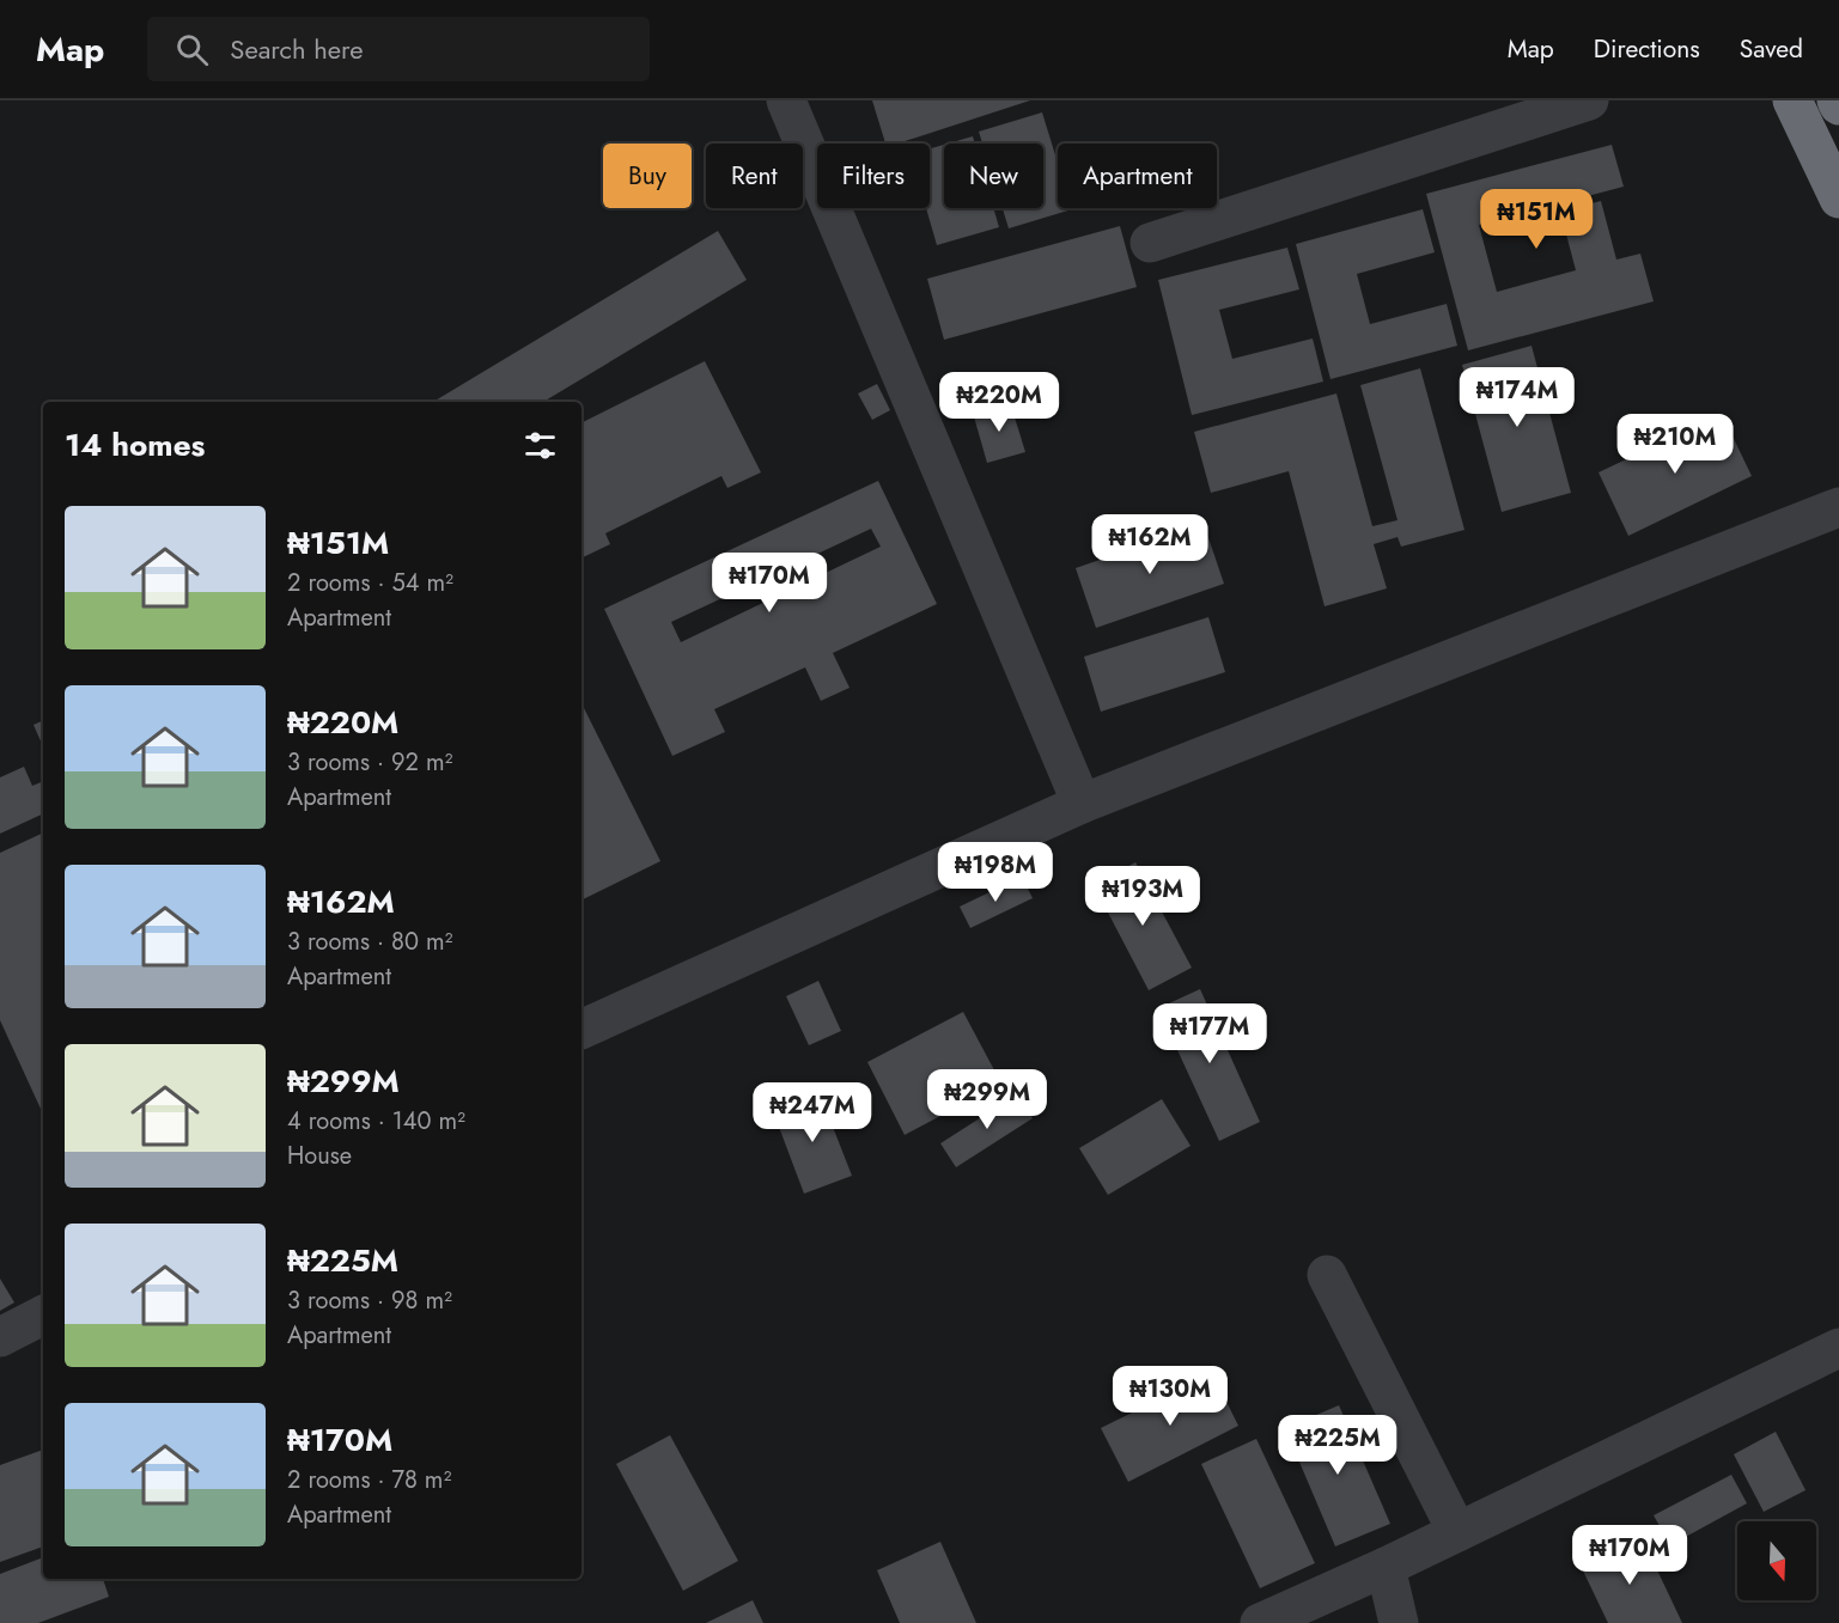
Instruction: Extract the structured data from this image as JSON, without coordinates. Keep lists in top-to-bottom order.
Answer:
{
  "north": "bottom",
  "page": {
    "header": "Map",
    "search": "Search here",
    "nav": ["Map", "Directions", "Saved"],
    "chip": [
      "Buy",
      "Rent",
      "Filters",
      "New",
      "Apartment"
    ],
    "price": [
      "₦151M",
      "₦174M",
      "₦220M",
      "₦210M",
      "₦162M",
      "₦170M",
      "₦198M",
      "₦193M",
      "₦177M",
      "₦299M",
      "₦247M",
      "₦130M",
      "₦225M",
      "₦170M"
    ],
    "heading": "14 homes",
    "list": [
      {
        "name": "₦151M",
        "note": "2 rooms · 54 m² · Apartment"
      },
      {
        "name": "₦220M",
        "note": "3 rooms · 92 m² · Apartment"
      },
      {
        "name": "₦162M",
        "note": "3 rooms · 80 m² · Apartment"
      },
      {
        "name": "₦299M",
        "note": "4 rooms · 140 m² · House"
      },
      {
        "name": "₦225M",
        "note": "3 rooms · 98 m² · Apartment"
      },
      {
        "name": "₦170M",
        "note": "2 rooms · 78 m² · Apartment"
      }
    ]
  }
}
